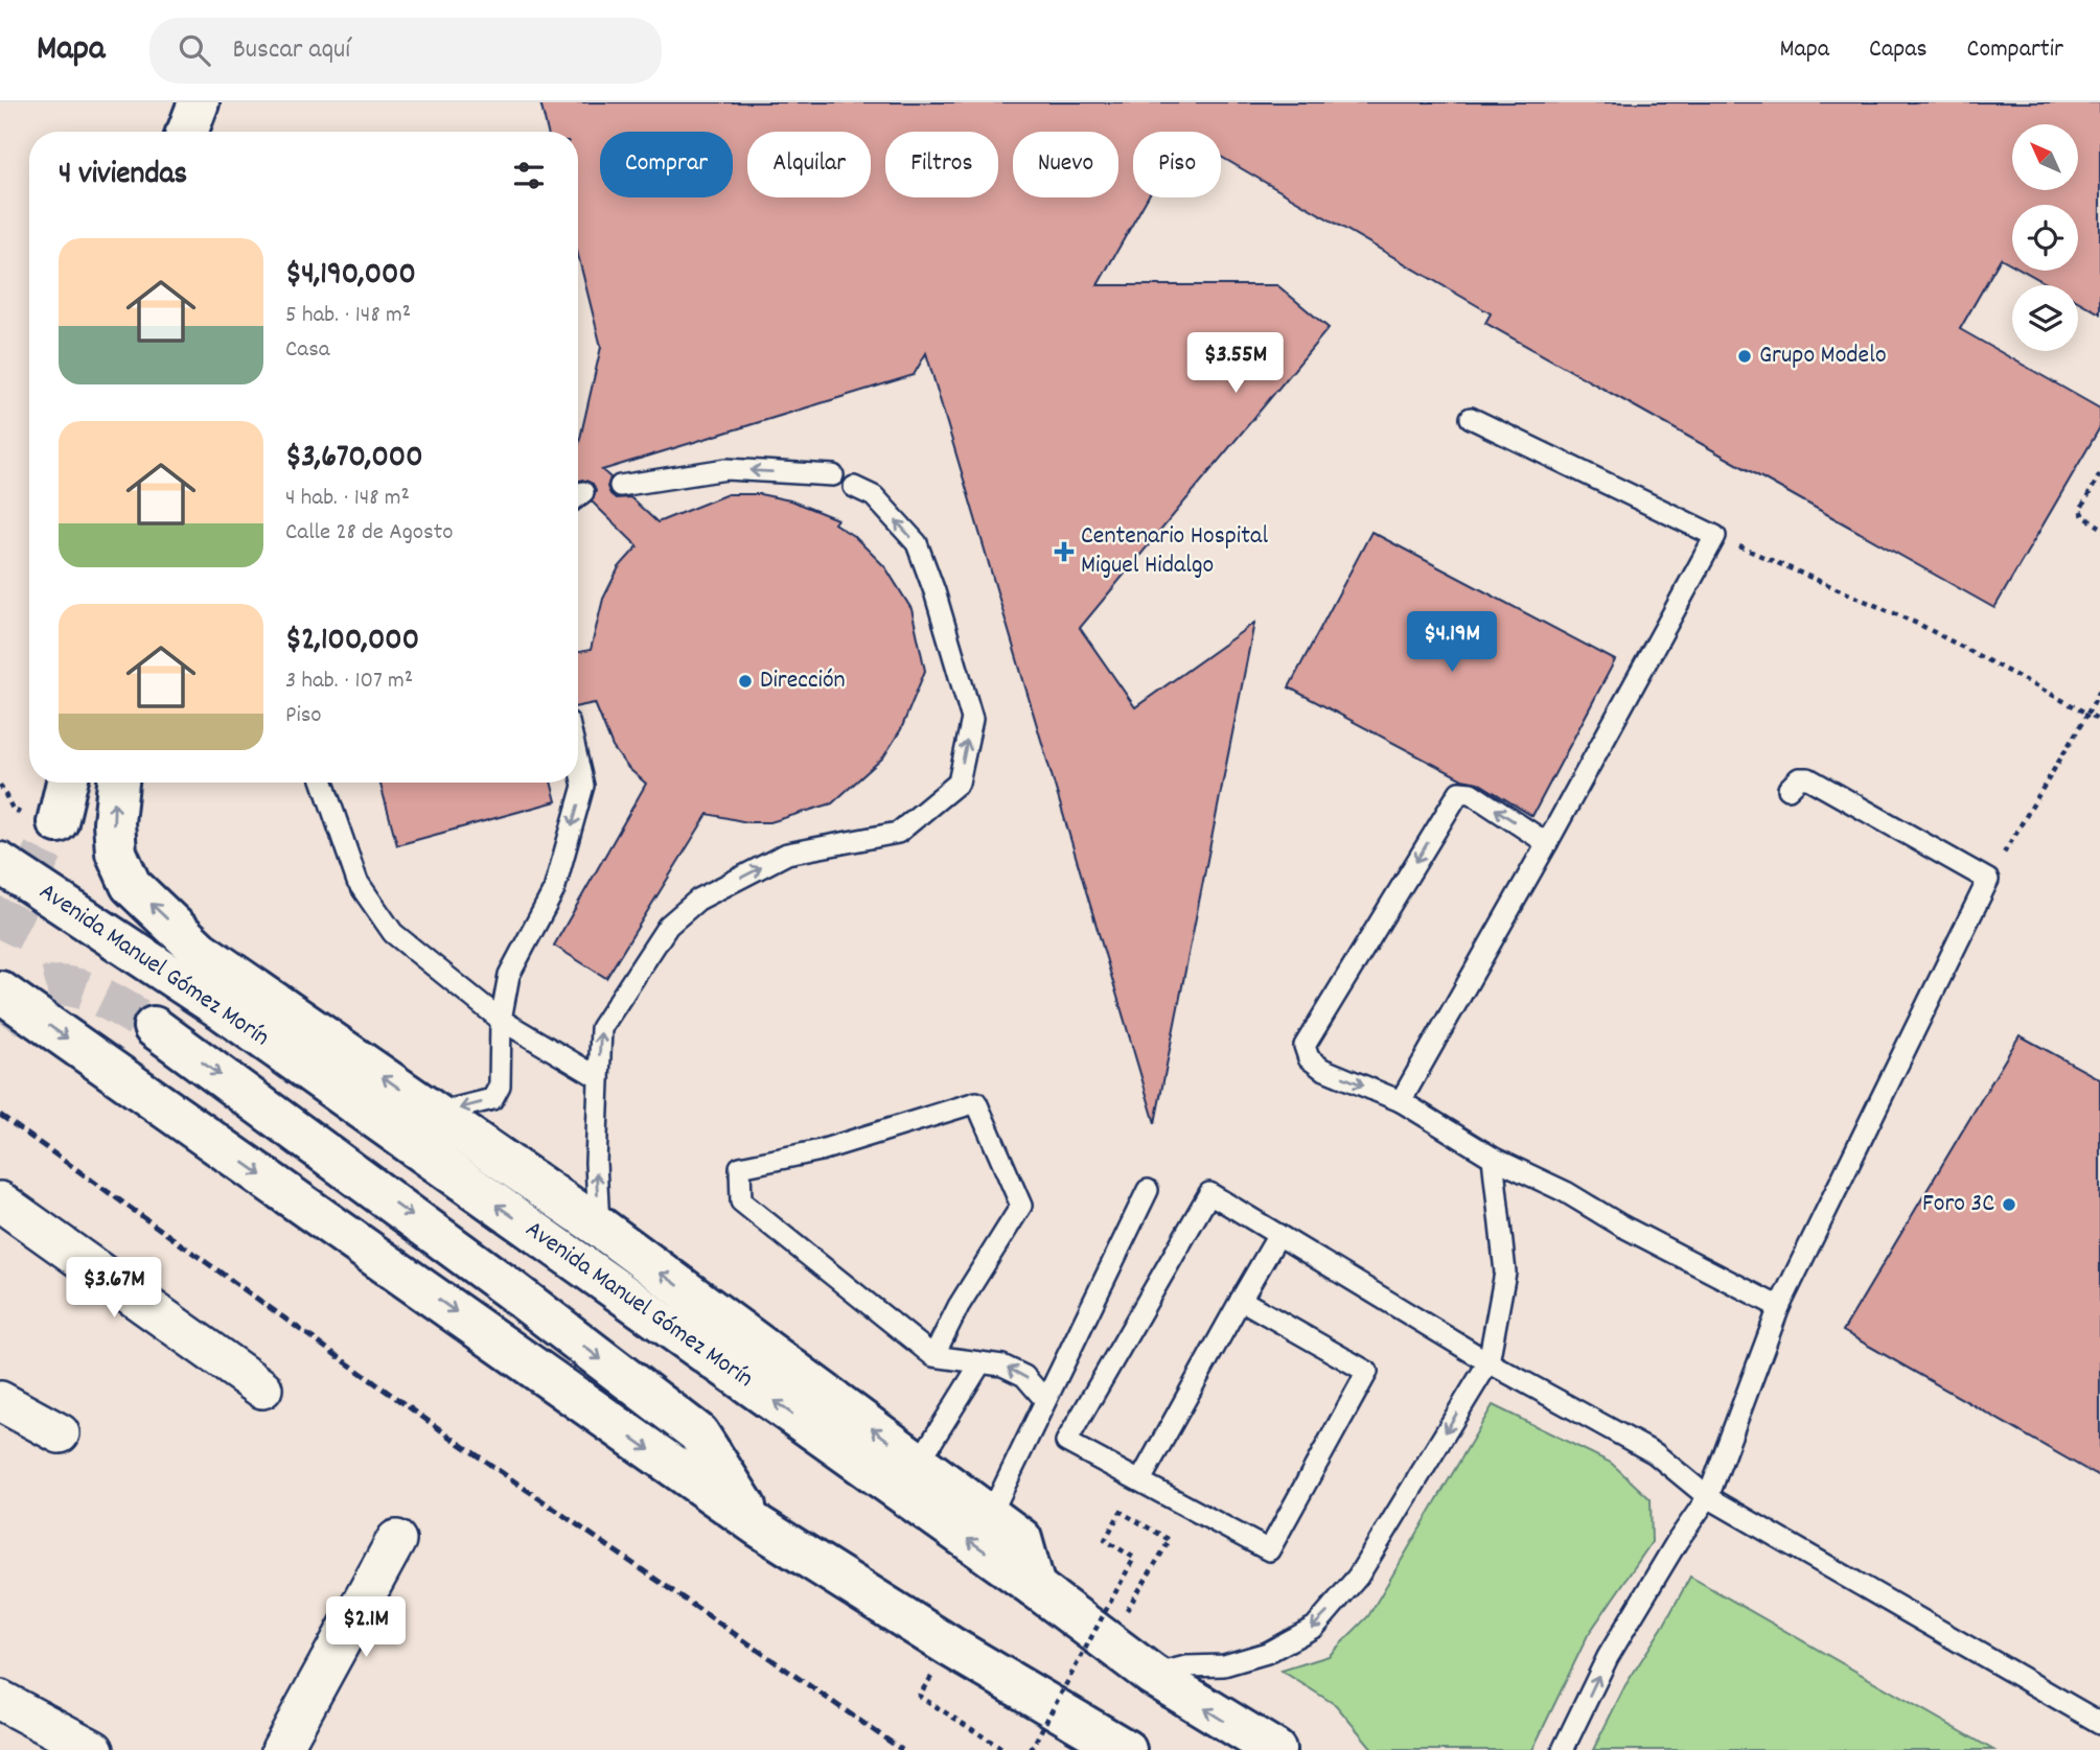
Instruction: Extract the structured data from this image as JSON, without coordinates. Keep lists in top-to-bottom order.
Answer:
{
  "streets": {
    "main road": ["Avenida Manuel Gómez Morín"]
  },
  "places": {
    "other": ["Grupo Modelo", "Dirección", "Foro 3C"],
    "health": ["Centenario Hospital Miguel Hidalgo"]
  },
  "north": "top left",
  "page": {
    "header": "Mapa",
    "search": "Buscar aquí",
    "nav": ["Mapa", "Capas", "Compartir"],
    "chip": [
      "Comprar",
      "Alquilar",
      "Filtros",
      "Nuevo",
      "Piso"
    ],
    "heading": "4 viviendas",
    "list": [
      {
        "name": "$4,190,000",
        "note": "5 hab. · 148 m² · Casa"
      },
      {
        "name": "$3,670,000",
        "note": "4 hab. · 148 m² · Calle 28 de Agosto"
      },
      {
        "name": "$2,100,000",
        "note": "3 hab. · 107 m² · Piso"
      }
    ],
    "price": [
      "$3.55M",
      "$4.19M",
      "$3.67M",
      "$2.1M"
    ]
  }
}
